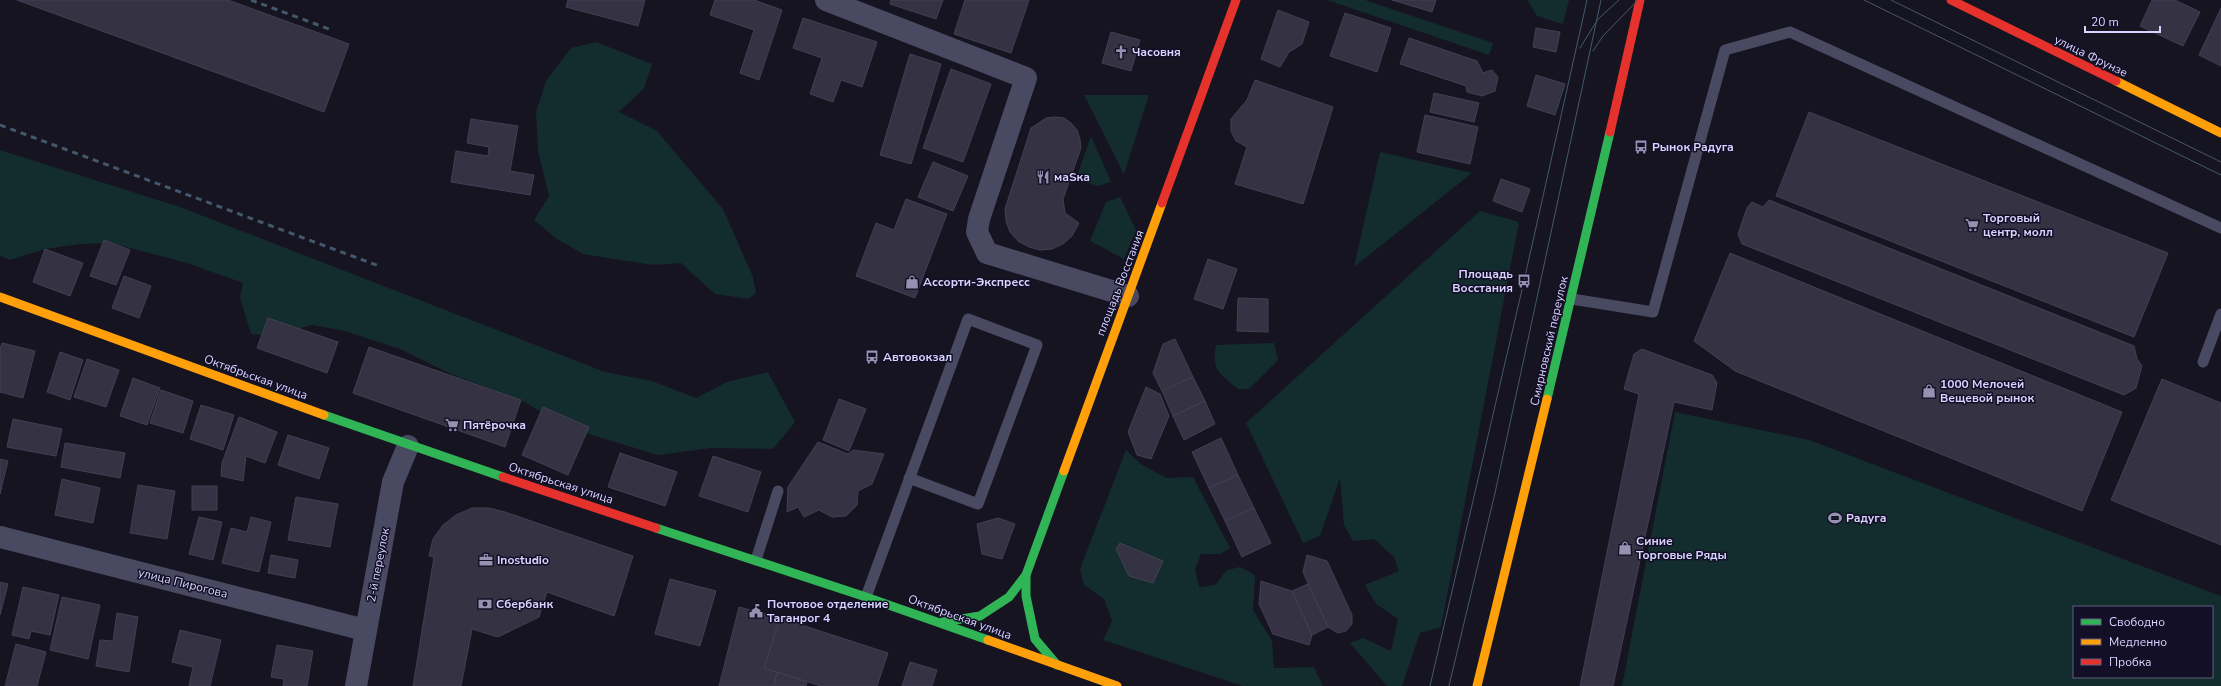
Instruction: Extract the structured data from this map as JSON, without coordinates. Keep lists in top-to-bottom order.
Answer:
{
  "streets": {
    "main road": [
      "улица Фрунзе",
      "площадь Восстания",
      "Смирновский переулок",
      "Октябрьская улица"
    ],
    "street": ["2-й переулок", "улица Пирогова"]
  },
  "crossings": [
    ["площадь Восстания", "Октябрьская улица"],
    ["Октябрьская улица", "2-й переулок"],
    ["2-й переулок", "улица Пирогова"]
  ],
  "places": {
    "church": ["Часовня"],
    "bus stop": ["Рынок Радуга", "Площадь Восстания", "Автовокзал"],
    "restaurant": ["маSка"],
    "supermarket": ["Торговый центр, молл", "Пятёрочка"],
    "shop": ["Ассорти-Экспресс", "1000 Мелочей Вещевой рынок", "Синие Торговые Ряды"],
    "sports": ["Радуга"],
    "office": ["Inostudio"],
    "bank": ["Сбербанк"],
    "public building": ["Почтовое отделение Таганрог 4"]
  },
  "legend": ["Свободно", "Медленно", "Пробка"],
  "scale_bar": "20 m"
}
